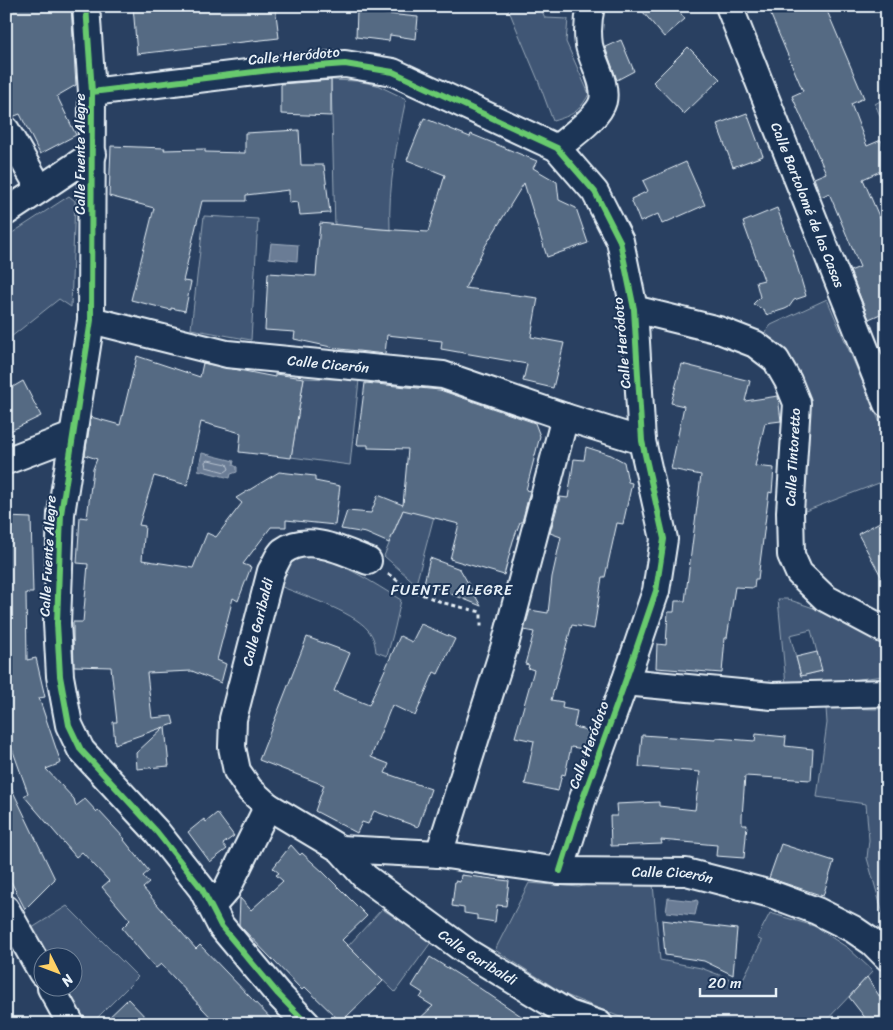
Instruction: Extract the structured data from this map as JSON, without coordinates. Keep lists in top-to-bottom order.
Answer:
{
  "streets": {
    "street": [
      "Calle Heródoto",
      "Calle Fuente Alegre",
      "Calle Bartolomé de las Casas",
      "Calle Cicerón",
      "Calle Tintoretto",
      "Calle Garibaldi"
    ]
  },
  "crossings": [
    ["Calle Heródoto", "Calle Fuente Alegre"],
    ["Calle Heródoto", "Calle Cicerón"],
    ["Calle Heródoto", "Calle Tintoretto"],
    ["Calle Fuente Alegre", "Calle Cicerón"],
    ["Calle Cicerón", "Calle Garibaldi"]
  ],
  "districts": ["FUENTE ALEGRE"],
  "scale_bar": "20 m",
  "north": "bottom right"
}
